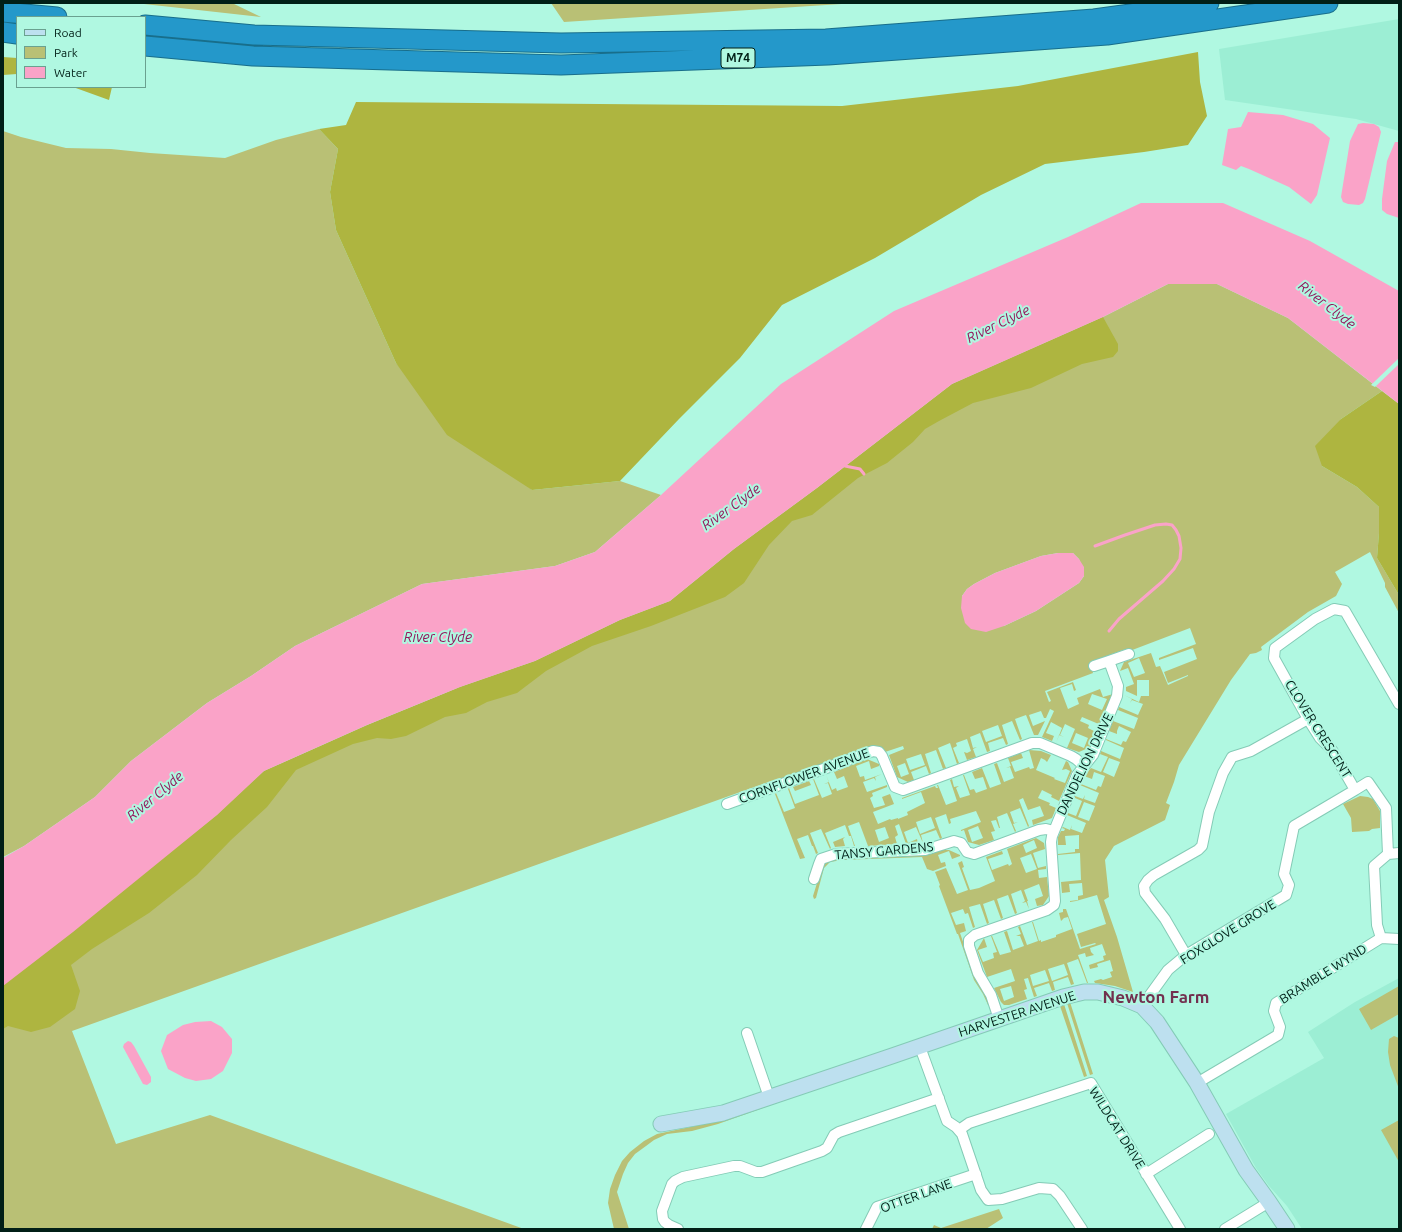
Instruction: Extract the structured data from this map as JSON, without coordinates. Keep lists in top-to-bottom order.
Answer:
{
  "streets": {
    "highway": ["M74"],
    "street": [
      "CLOVER CRESCENT",
      "DANDELION DRIVE",
      "CORNFLOWER AVENUE",
      "TANSY GARDENS",
      "FOXGLOVE GROVE",
      "BRAMBLE WYND",
      "HARVESTER AVENUE",
      "WILDCAT DRIVE",
      "OTTER LANE"
    ]
  },
  "crossings": [
    ["CLOVER CRESCENT", "FOXGLOVE GROVE"],
    ["DANDELION DRIVE", "CORNFLOWER AVENUE"],
    ["DANDELION DRIVE", "TANSY GARDENS"],
    ["DANDELION DRIVE", "HARVESTER AVENUE"],
    ["FOXGLOVE GROVE", "HARVESTER AVENUE"],
    ["BRAMBLE WYND", "HARVESTER AVENUE"]
  ],
  "districts": ["Newton Farm"],
  "water": ["River Clyde"],
  "legend": ["Road", "Park", "Water"]
}
